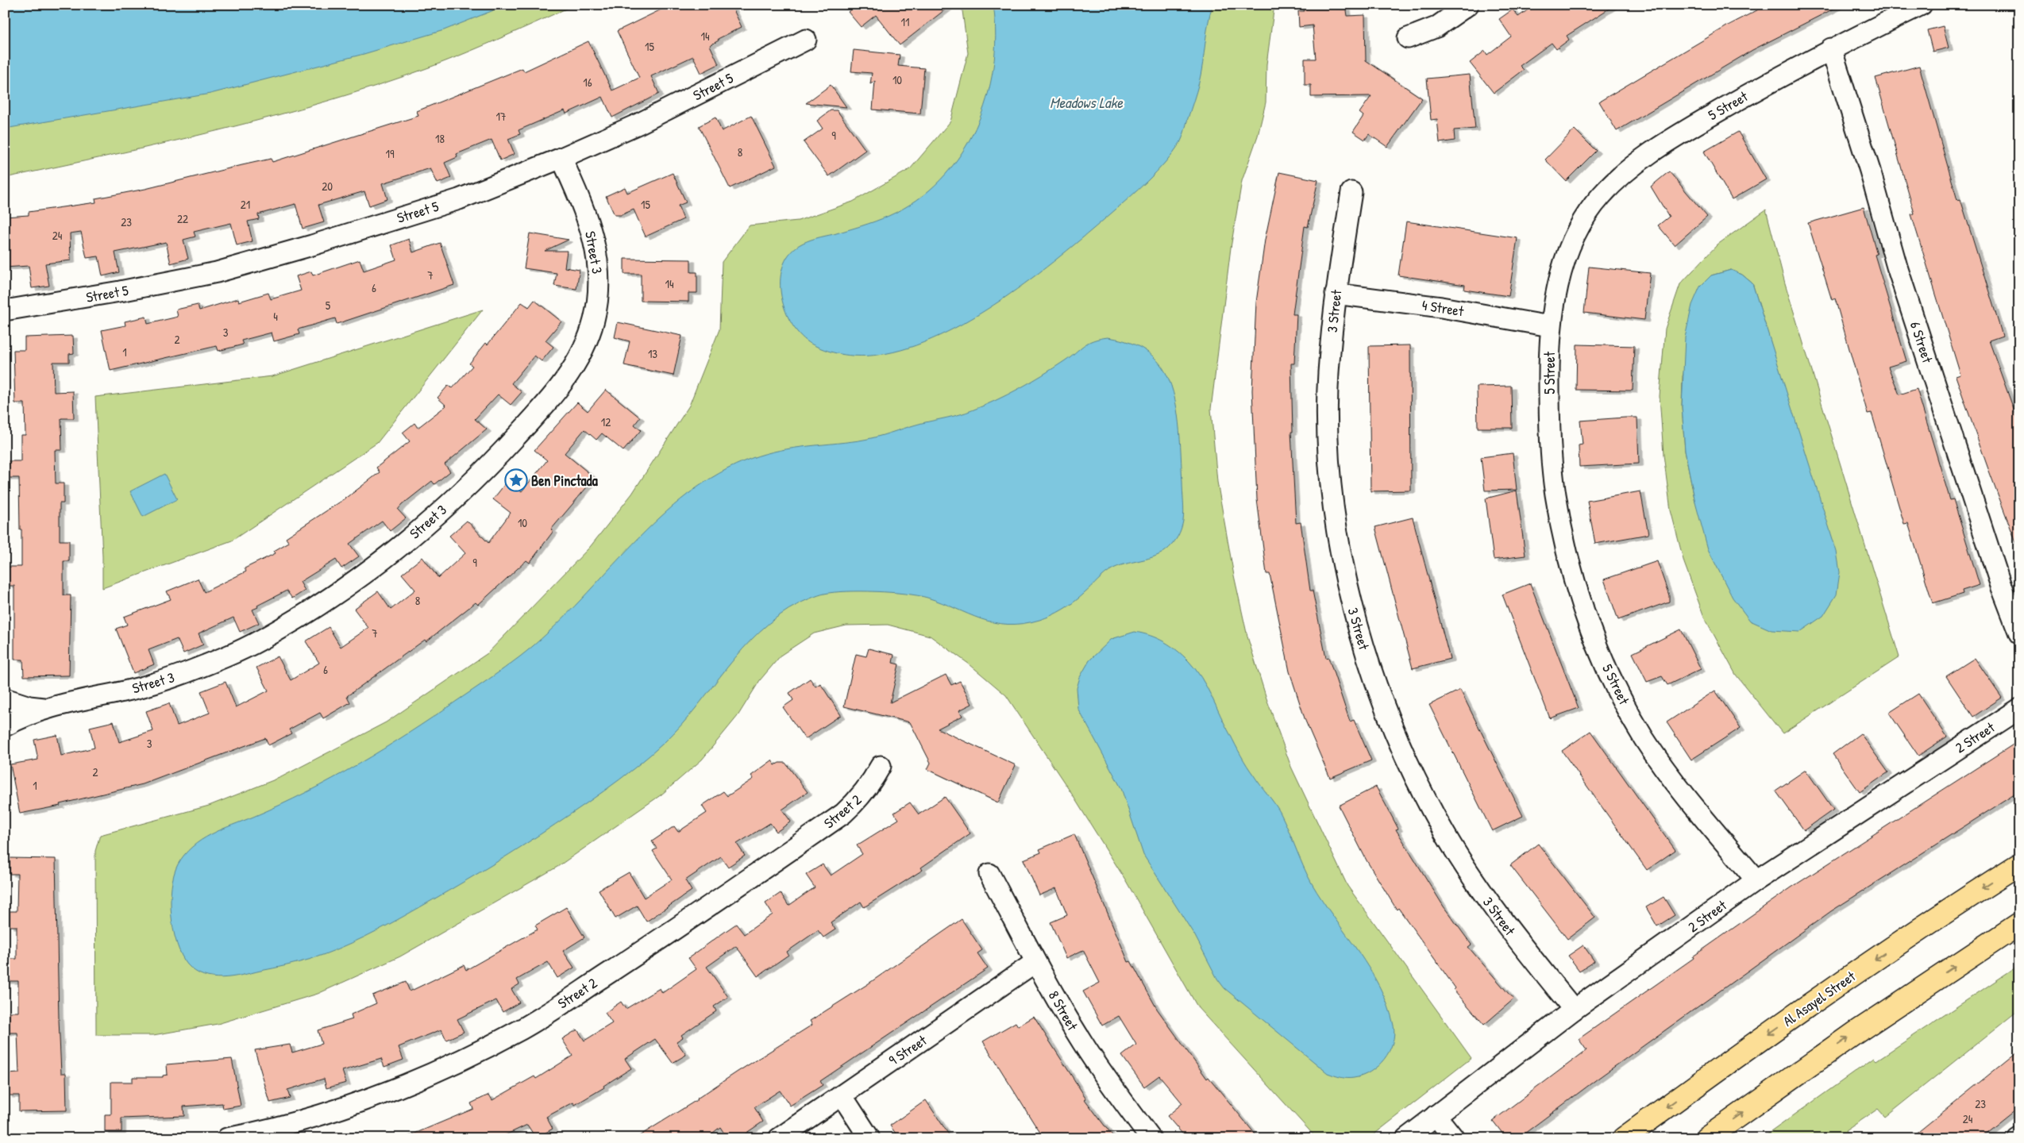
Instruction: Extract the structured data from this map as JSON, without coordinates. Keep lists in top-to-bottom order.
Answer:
{
  "streets": {
    "main road": ["Al Asayel Street"],
    "street": [
      "Street 5",
      "5 Street",
      "Street 3",
      "4 Street",
      "3 Street",
      "6 Street",
      "2 Street",
      "Street 2",
      "8 Street",
      "9 Street"
    ]
  },
  "crossings": [
    ["Street 5", "Street 3"],
    ["5 Street", "4 Street"],
    ["5 Street", "6 Street"],
    ["5 Street", "2 Street"],
    ["4 Street", "3 Street"],
    ["3 Street", "2 Street"],
    ["8 Street", "9 Street"]
  ],
  "water": ["Meadows Lake"],
  "places": {
    "place": ["Ben Pinctada"]
  },
  "house_numbers": [
    "11",
    "14",
    "15",
    "10",
    "16",
    "17",
    "9",
    "18",
    "8",
    "19",
    "20",
    "21",
    "15",
    "22",
    "23",
    "24",
    "7",
    "14",
    "6",
    "5",
    "4",
    "3",
    "2",
    "1",
    "13",
    "12",
    "10",
    "9",
    "8",
    "7",
    "6",
    "3",
    "2",
    "1",
    "23",
    "24"
  ]
}
